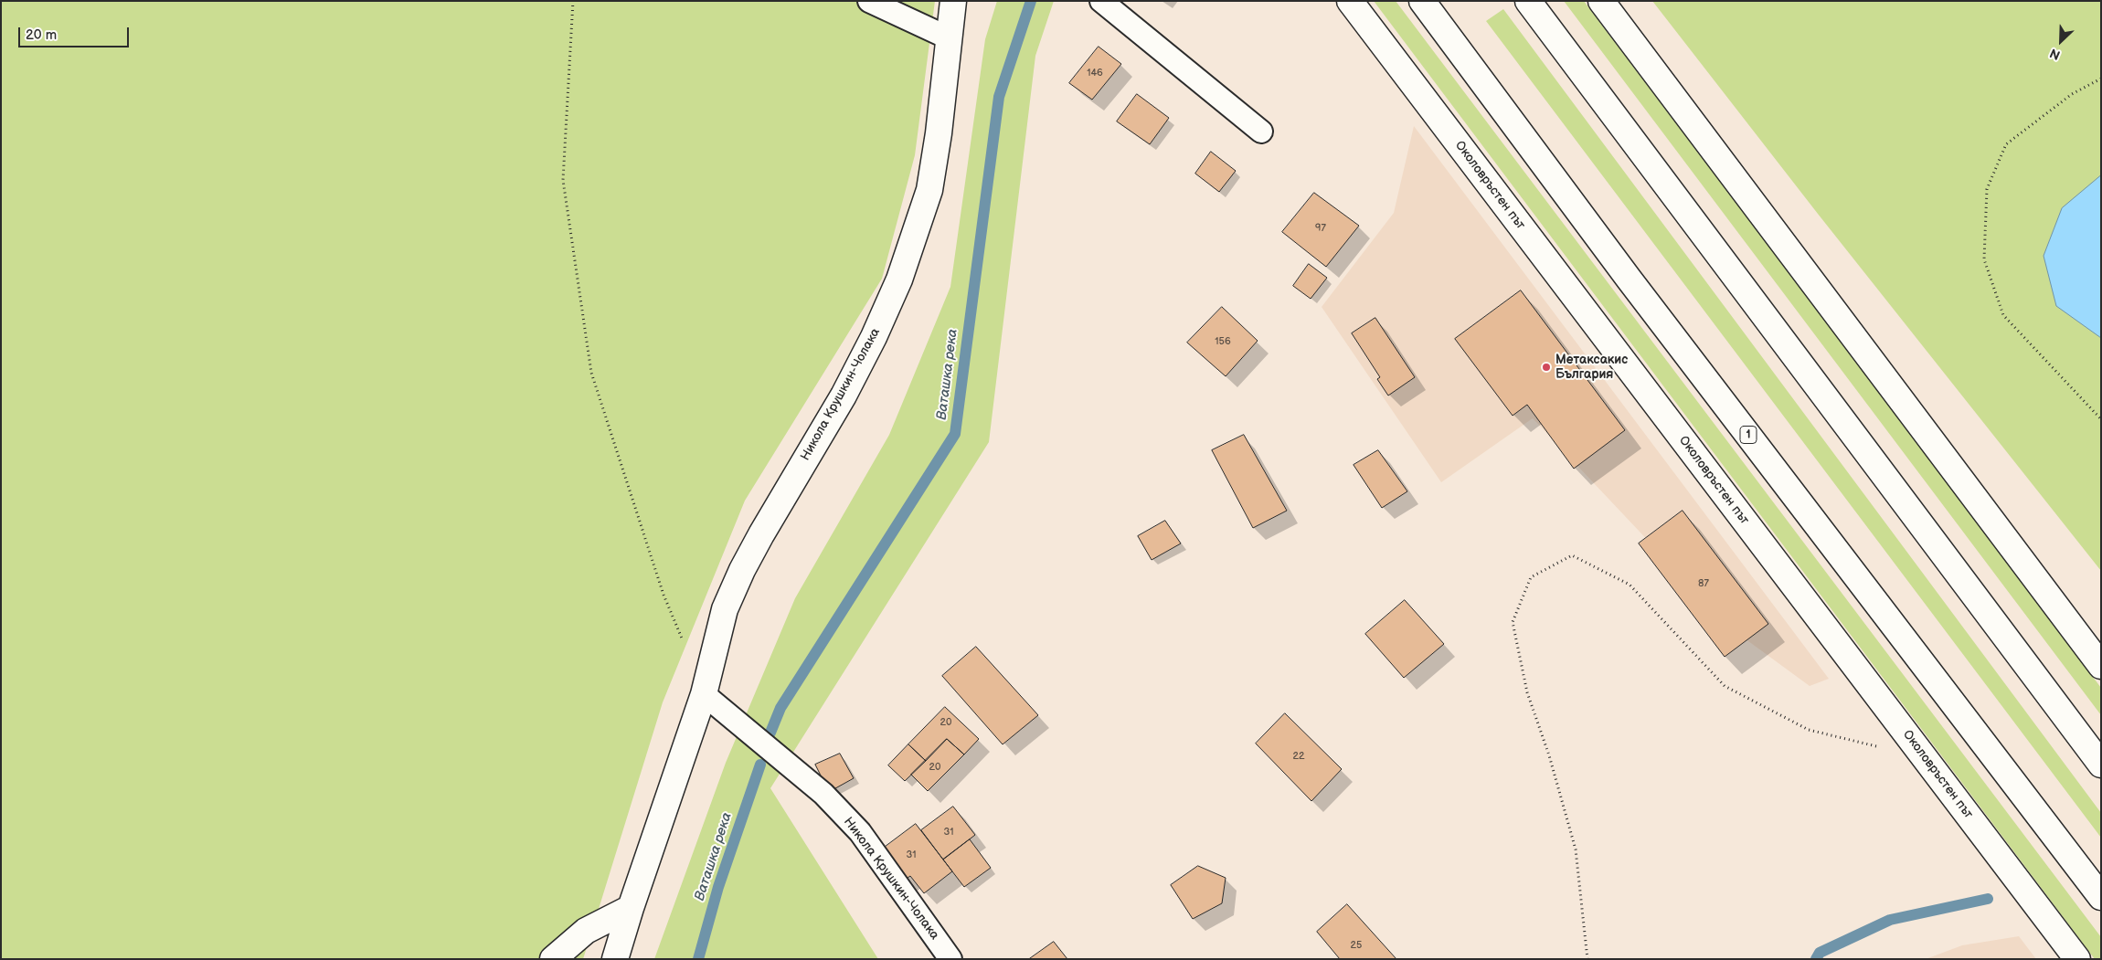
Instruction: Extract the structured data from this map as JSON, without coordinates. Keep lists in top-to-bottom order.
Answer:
{
  "streets": {
    "main road": ["Околовръстен път", "Никола Крушкин-Чолака", "1"]
  },
  "water": ["Ваташка река"],
  "places": ["Метаксакис България"],
  "house_numbers": [
    "146",
    "97",
    "156",
    "87",
    "20",
    "22",
    "20",
    "31",
    "31",
    "25"
  ],
  "scale_bar": "20 m",
  "north": "bottom left"
}
